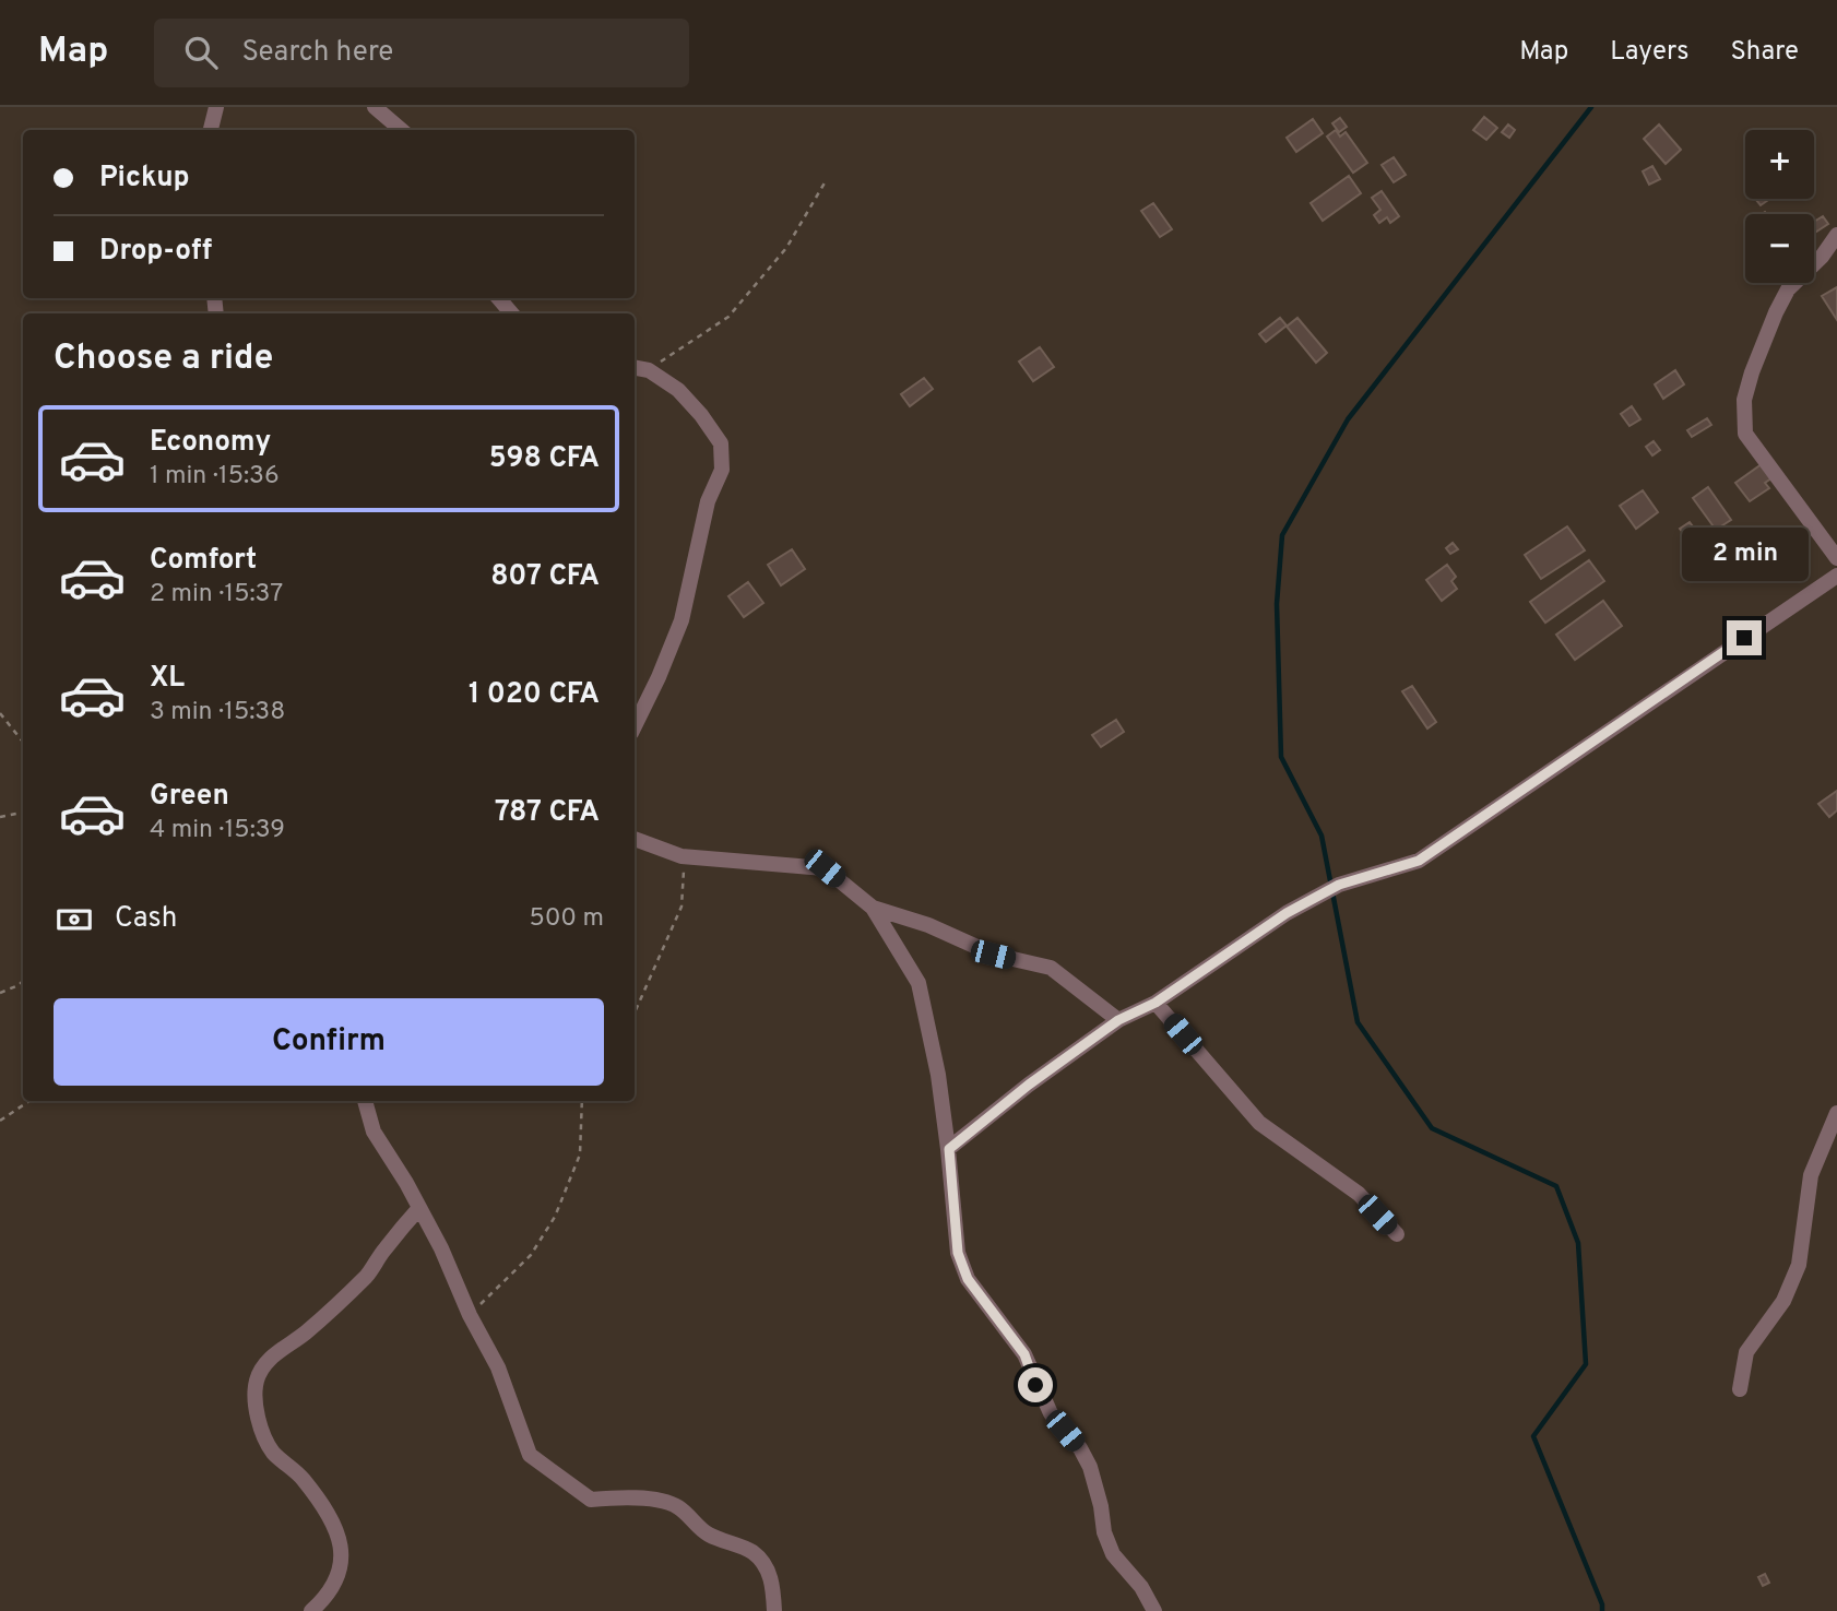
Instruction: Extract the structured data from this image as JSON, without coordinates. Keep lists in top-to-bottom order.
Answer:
{
  "page": {
    "header": "Map",
    "search": "Search here",
    "nav": ["Map", "Layers", "Share"],
    "map_buttons": ["+", "−"],
    "banner": ["Pickup", "Drop-off"],
    "heading": "Choose a ride",
    "list": [
      {
        "name": "Economy",
        "note": "1 min · 15:36",
        "value": "598 CFA"
      },
      {
        "name": "Comfort",
        "note": "2 min · 15:37",
        "value": "807 CFA"
      },
      {
        "name": "XL",
        "note": "3 min · 15:38",
        "value": "1 020 CFA"
      },
      {
        "name": "Green",
        "note": "4 min · 15:39",
        "value": "787 CFA"
      }
    ],
    "bubble": "2 min",
    "pay": ["Cash", "500 m"],
    "buttons": "Confirm"
  }
}
